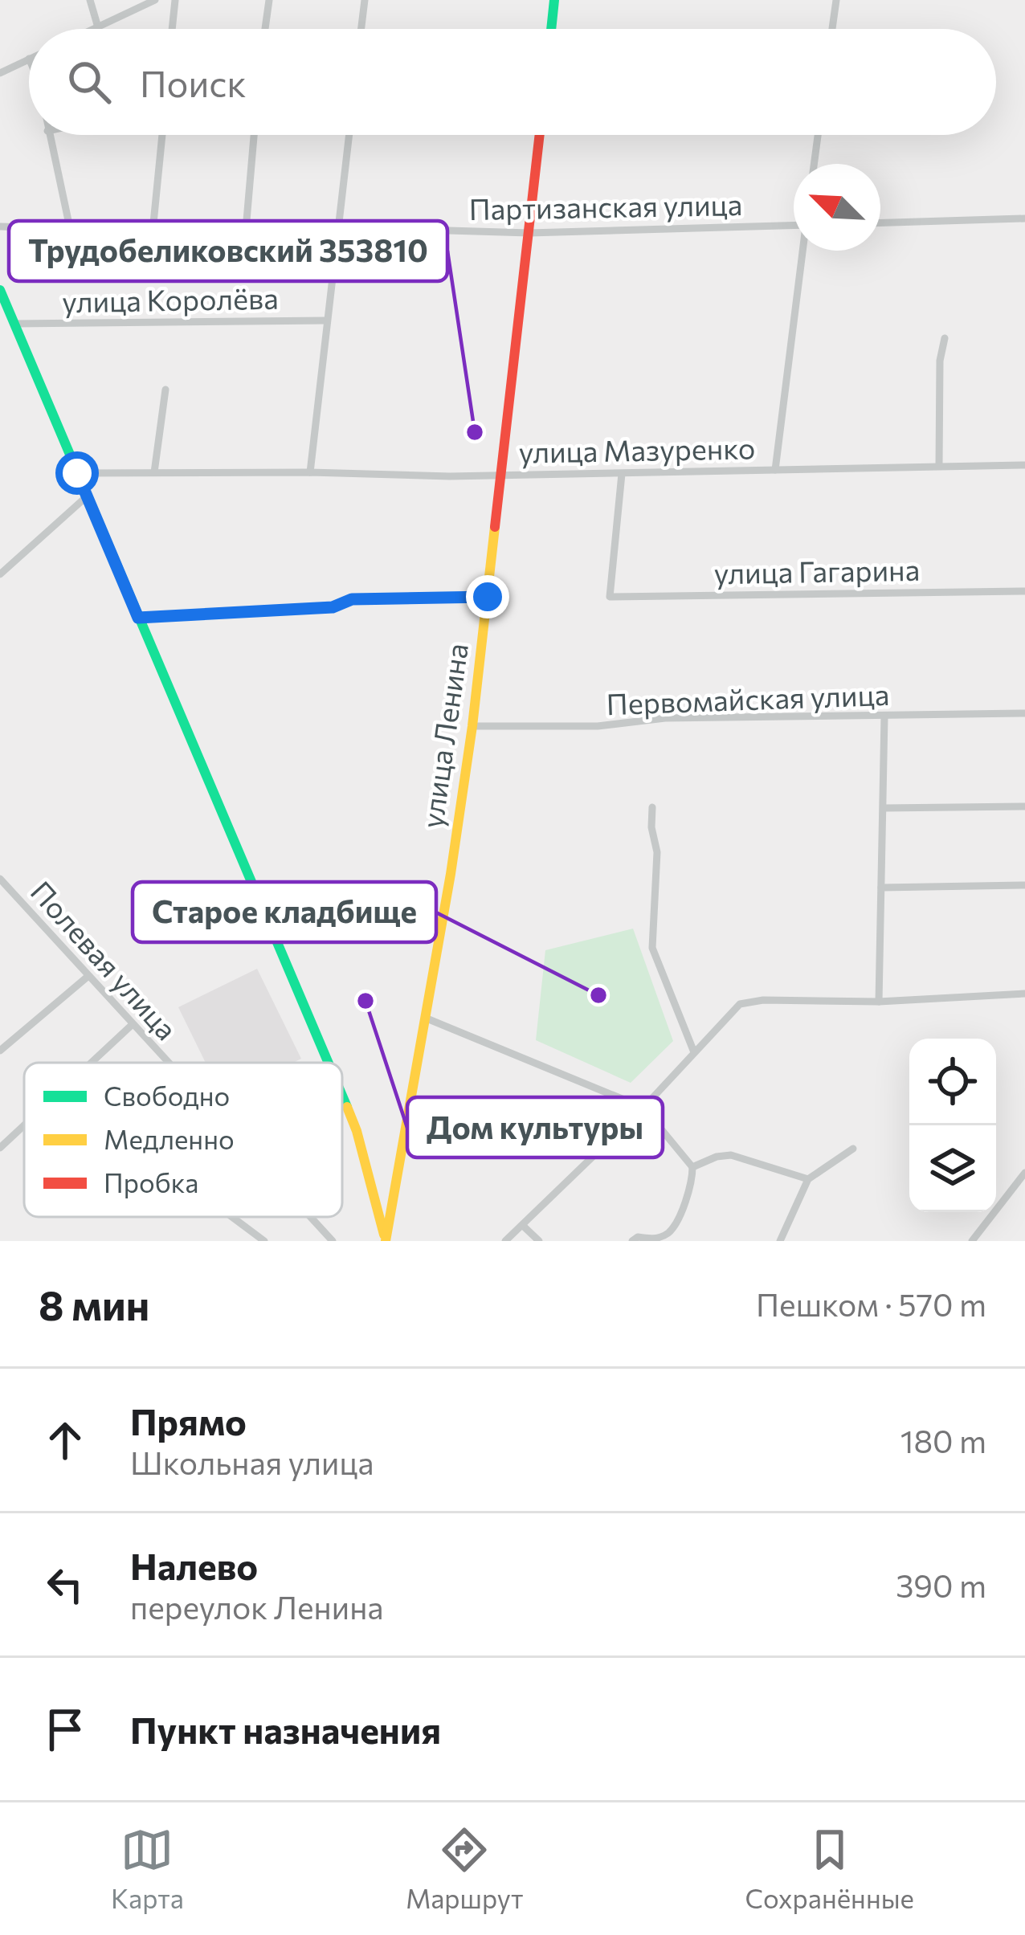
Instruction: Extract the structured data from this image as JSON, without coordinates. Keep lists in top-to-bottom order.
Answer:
{
  "streets": {
    "street": [
      "Партизанская улица",
      "улица Королёва",
      "улица Мазуренко",
      "улица Гагарина",
      "Первомайская улица",
      "улица Ленина",
      "Полевая улица"
    ]
  },
  "crossings": [
    ["Партизанская улица", "улица Ленина"],
    ["улица Мазуренко", "улица Гагарина"],
    ["улица Мазуренко", "улица Ленина"],
    ["Первомайская улица", "улица Ленина"]
  ],
  "places": ["Трудобеликовский 353810", "Старое кладбище", "Дом культуры"],
  "legend": ["Свободно", "Медленно", "Пробка"],
  "north": "top left",
  "page": {
    "search": "Поиск",
    "heading": ["8 мин", "Пешком · 570 m"],
    "list": [
      ["Прямо", "Школьная улица", "180 m"],
      ["Налево", "переулок Ленина", "390 m"],
      "Пункт назначения"
    ],
    "nav": ["Карта", "Маршрут", "Сохранённые"]
  }
}
